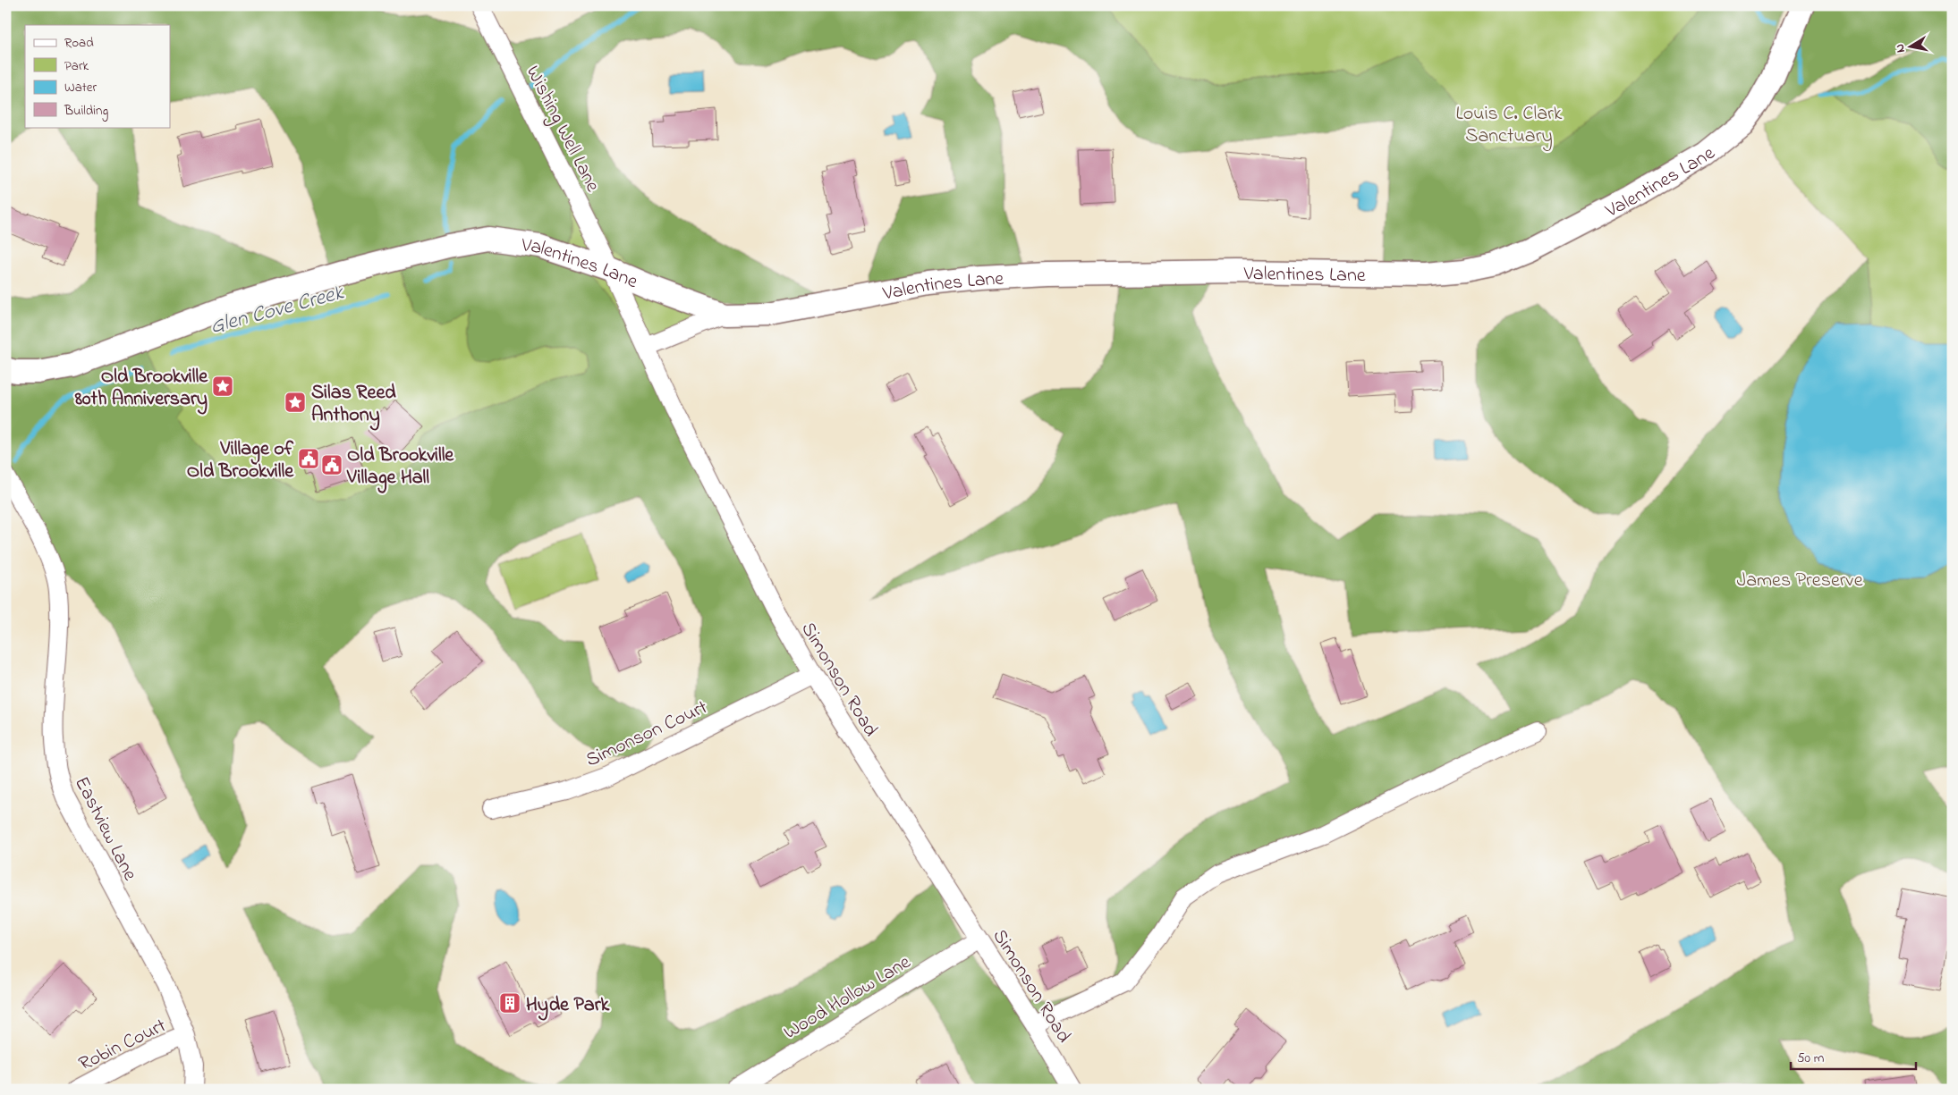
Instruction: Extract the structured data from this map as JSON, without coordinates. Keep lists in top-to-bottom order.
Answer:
{
  "streets": {
    "street": [
      "Wishing Well Lane",
      "Valentines Lane",
      "Simonson Road",
      "Simonson Court",
      "Eastview Lane",
      "Wood Hollow Lane",
      "Robin Court"
    ]
  },
  "crossings": [
    ["Wishing Well Lane", "Valentines Lane"],
    ["Wishing Well Lane", "Simonson Road"],
    ["Valentines Lane", "Simonson Road"],
    ["Simonson Road", "Simonson Court"],
    ["Simonson Road", "Wood Hollow Lane"],
    ["Eastview Lane", "Robin Court"]
  ],
  "water": ["Glen Cove Creek"],
  "parks": ["Louis C. Clark Sanctuary", "James Preserve"],
  "places": {
    "place": ["Old Brookville 80th Anniversary", "Silas Reed Anthony"],
    "public building": ["Village of Old Brookville", "Old Brookville Village Hall"],
    "building": ["Hyde Park"]
  },
  "legend": [
    "Road",
    "Park",
    "Water",
    "Building"
  ],
  "scale_bar": "50 m",
  "north": "left"
}
